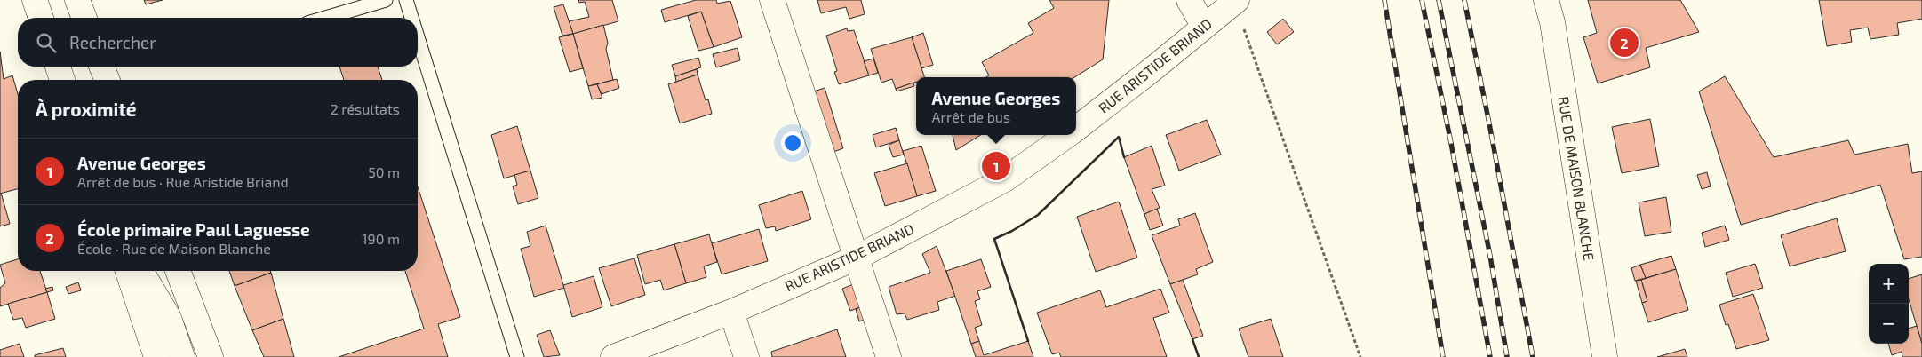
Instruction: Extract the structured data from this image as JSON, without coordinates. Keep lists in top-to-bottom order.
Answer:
{
  "streets": {
    "main road": ["RUE ARISTIDE BRIAND", "RUE DE MAISON BLANCHE"]
  },
  "page": {
    "search": "Rechercher",
    "pins": ["2", "1"],
    "popup": ["Avenue Georges", "Arrêt de bus"],
    "heading": ["À proximité", "2 résultats"],
    "list": [
      {
        "mark": "1",
        "name": "Avenue Georges",
        "note": "Arrêt de bus · Rue Aristide Briand",
        "value": "50 m"
      },
      {
        "mark": "2",
        "name": "École primaire Paul Laguesse",
        "note": "École · Rue de Maison Blanche",
        "value": "190 m"
      }
    ],
    "map_buttons": ["+", "−"]
  }
}
